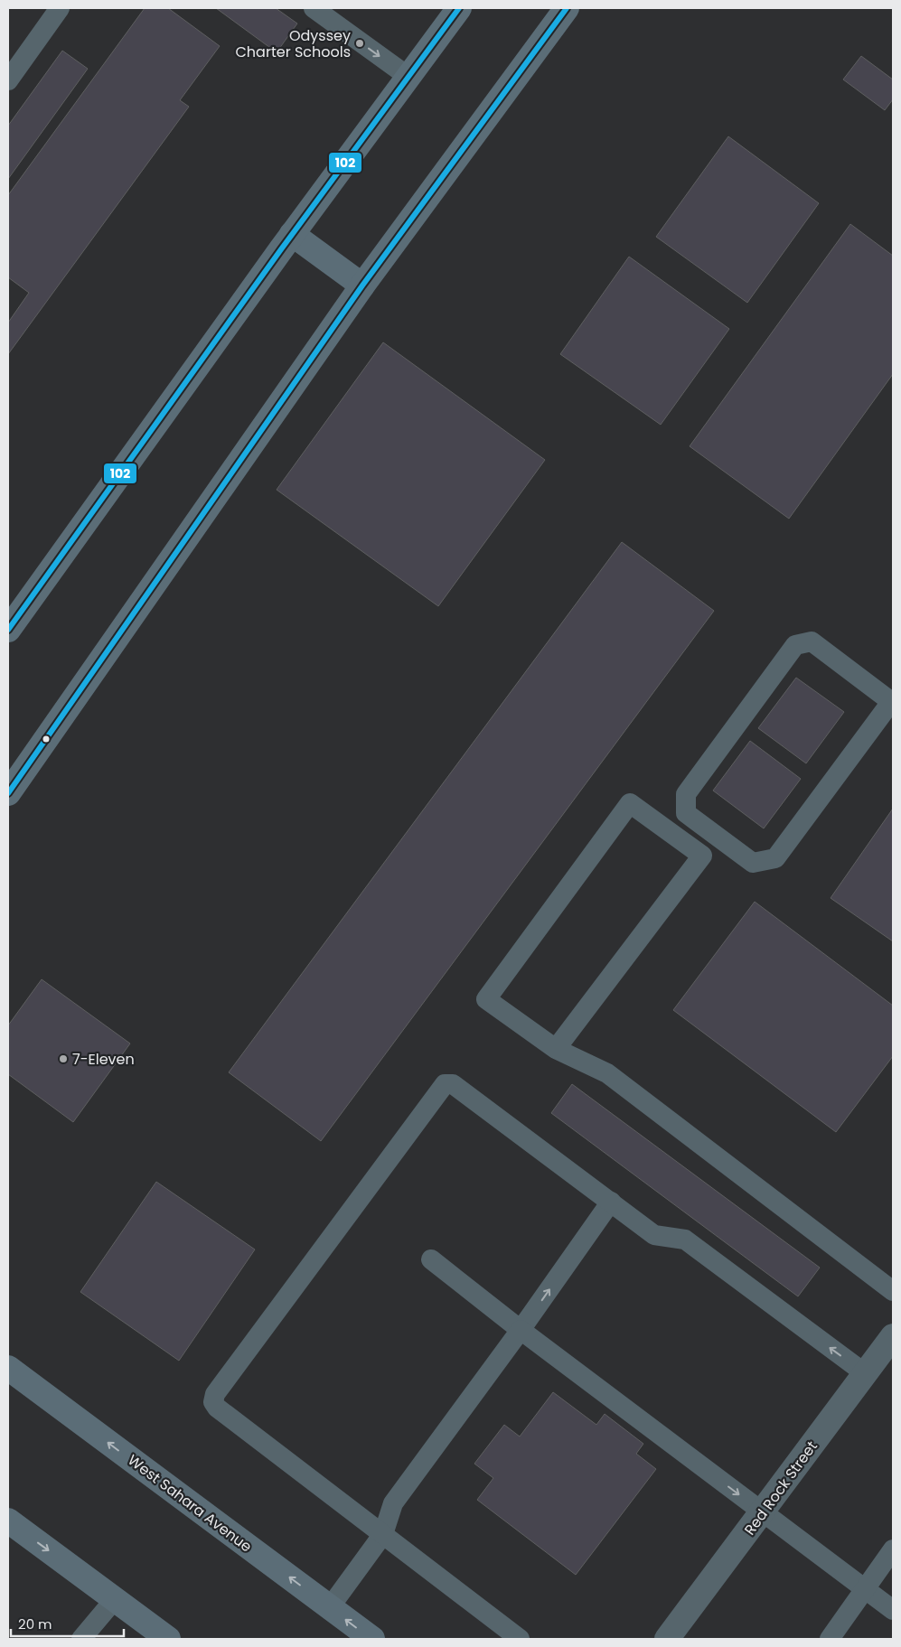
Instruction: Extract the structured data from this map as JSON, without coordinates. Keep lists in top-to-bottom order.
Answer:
{
  "streets": {
    "main road": ["West Sahara Avenue"],
    "street": ["Red Rock Street"]
  },
  "places": ["Odyssey Charter Schools", "7-Eleven"],
  "lines": ["transit line 102"],
  "scale_bar": "20 m"
}
